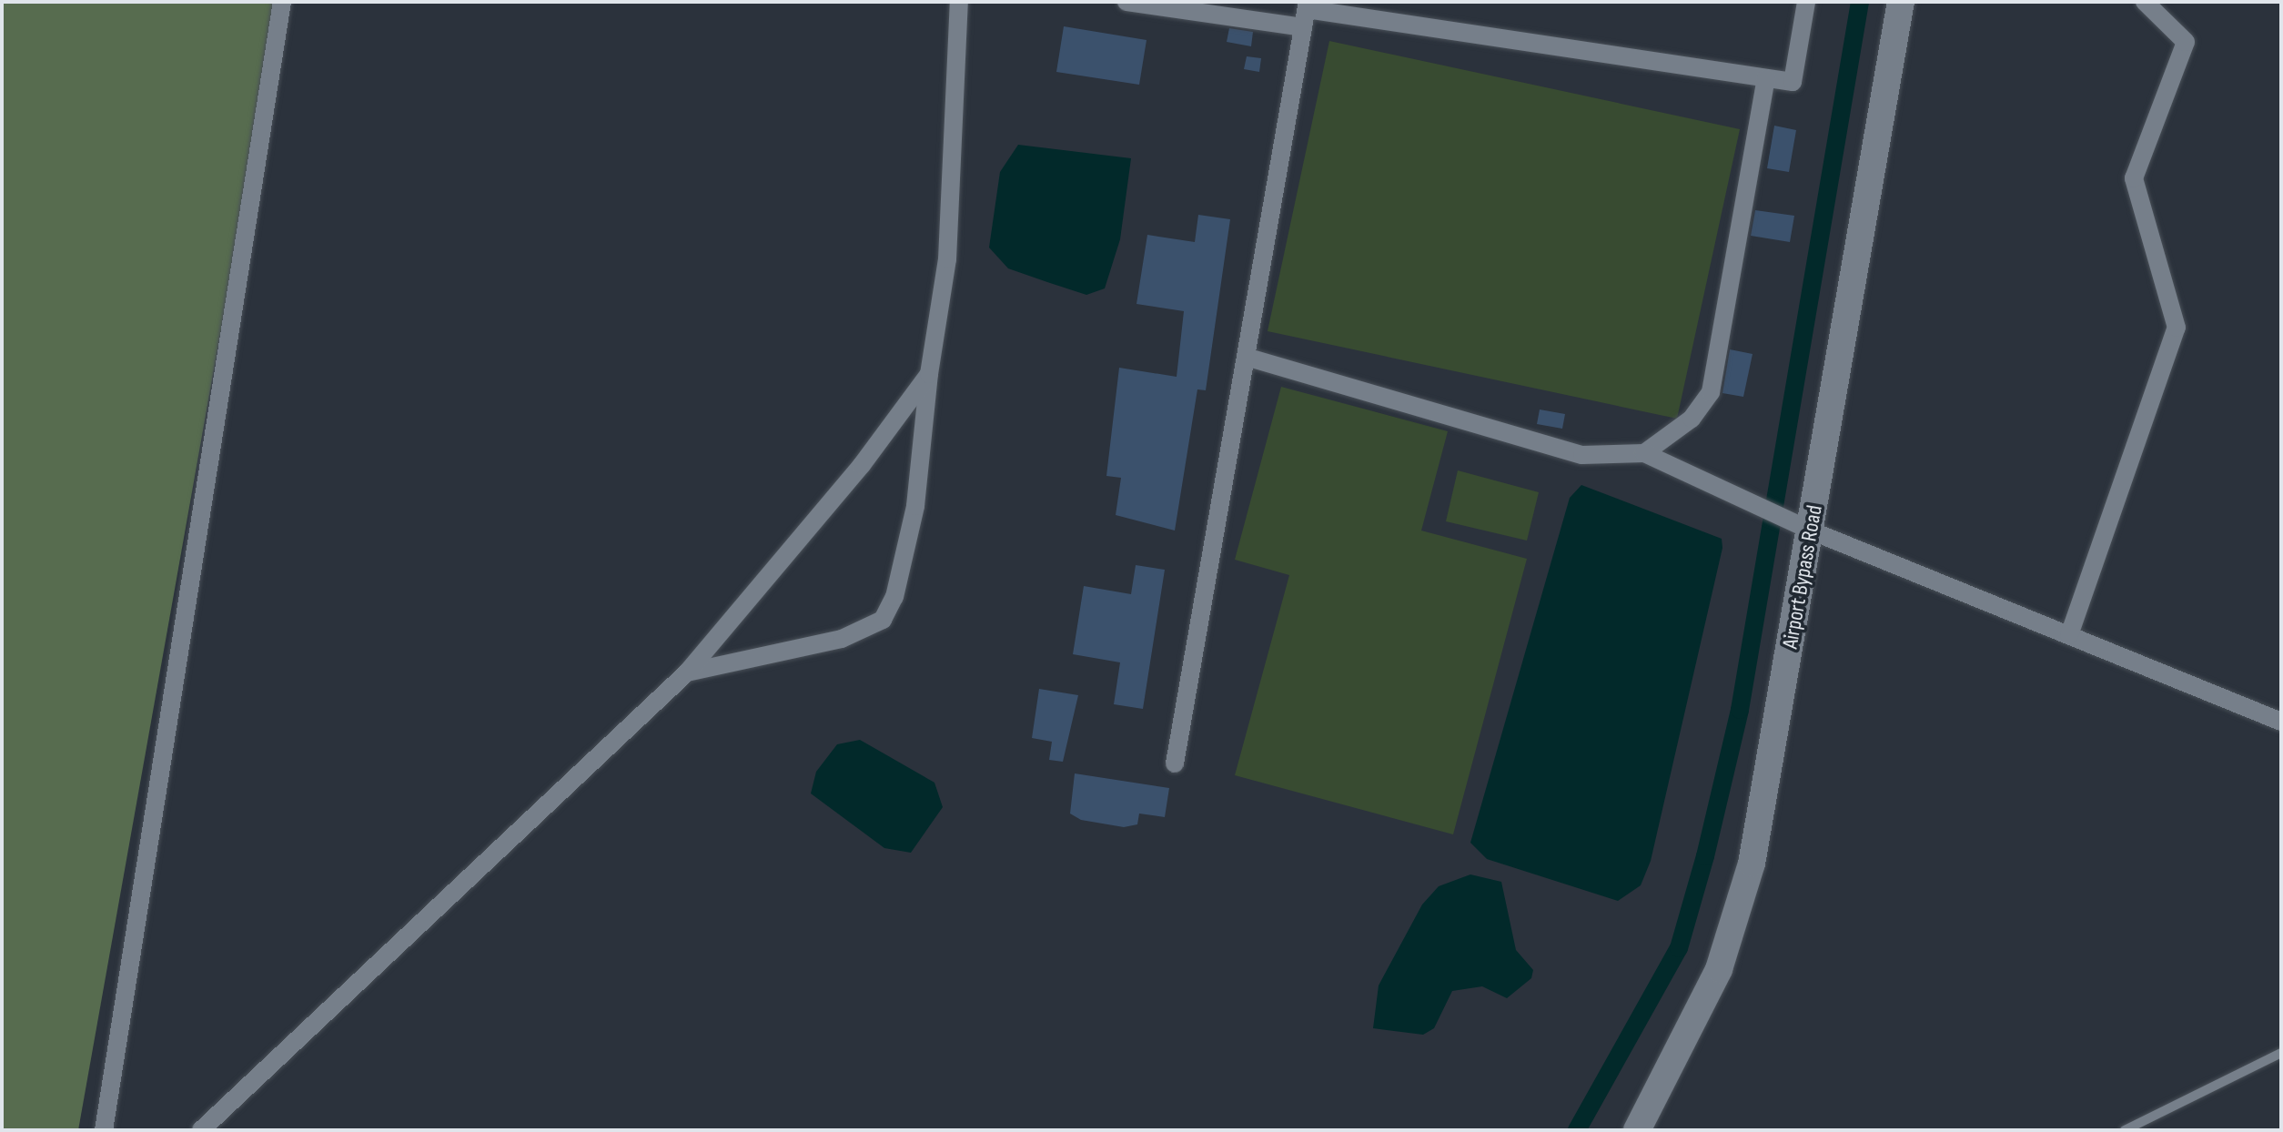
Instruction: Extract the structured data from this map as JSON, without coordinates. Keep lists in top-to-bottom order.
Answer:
{
  "streets": {
    "street": ["Airport Bypass Road"]
  }
}
